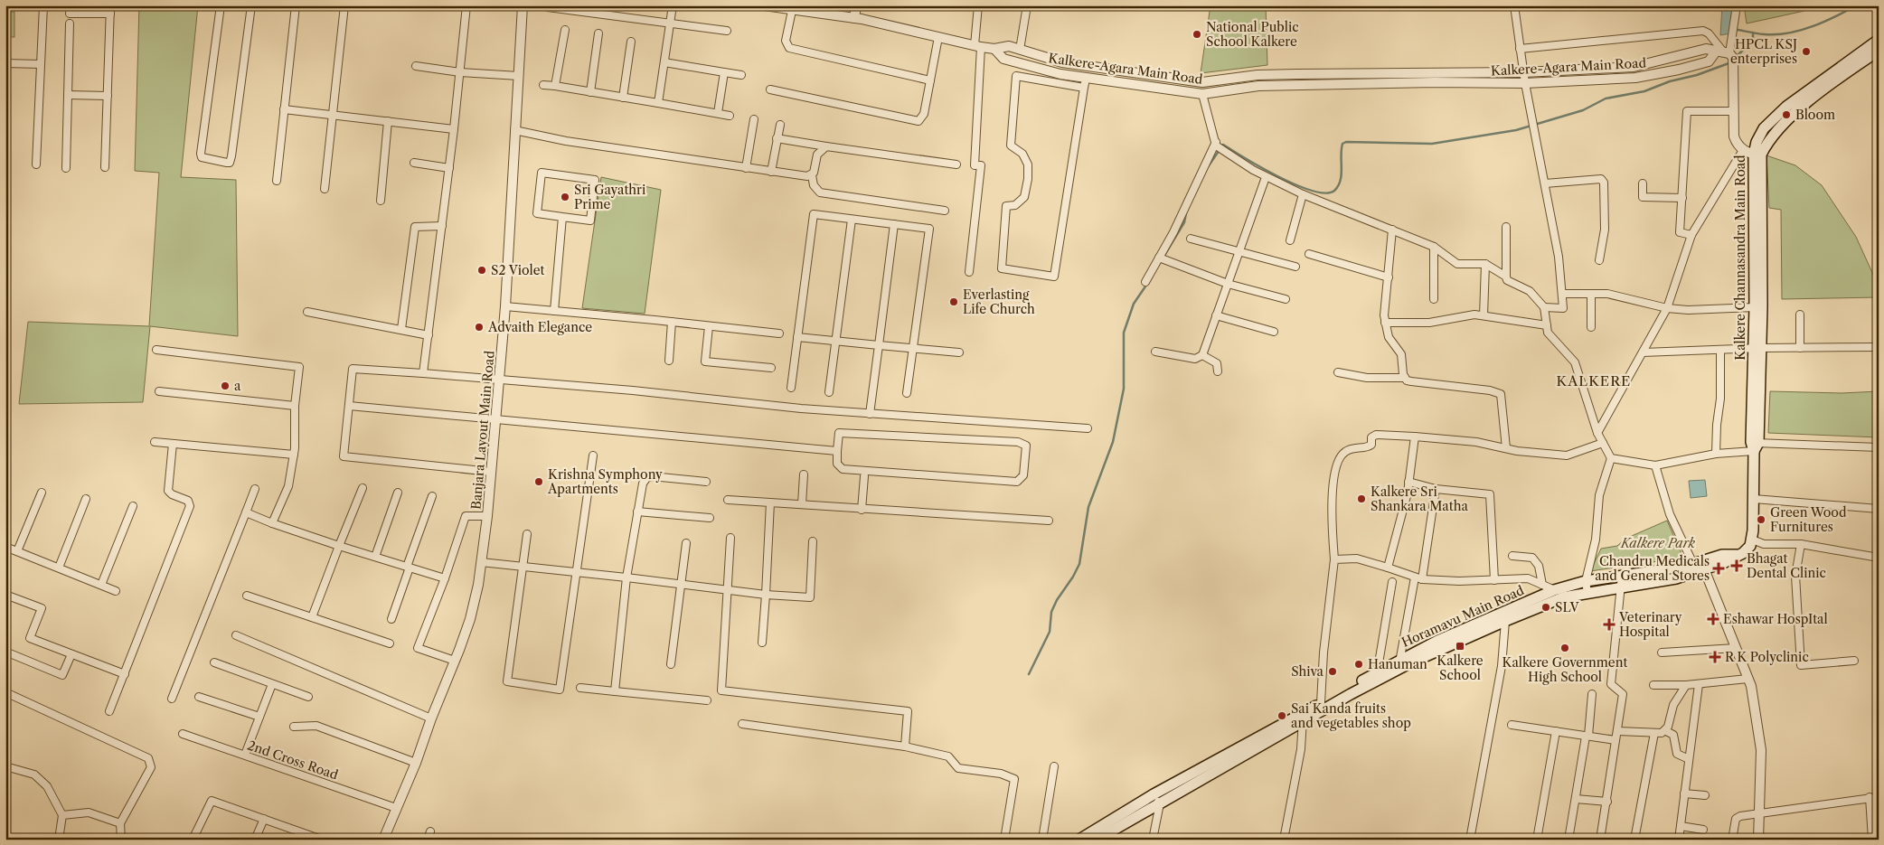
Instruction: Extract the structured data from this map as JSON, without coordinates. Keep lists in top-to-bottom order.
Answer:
{
  "streets": {
    "main road": ["Kalkere Channasandra Main Road", "Horamavu Main Road"],
    "street": ["Kalkere-Agara Main Road", "Banjara Layout Main Road", "2nd Cross Road"]
  },
  "crossings": [
    ["Banjara Layout Main Road", "2nd Cross Road"]
  ],
  "districts": ["KALKERE"],
  "parks": ["Kalkere Park"],
  "places": {
    "other": [
      "National Public School Kalkere",
      "HPCL KSJ enterprises",
      "Bloom",
      "Sri Gayathri Prime",
      "S2 Violet",
      "Everlasting Life Church",
      "Advaith Elegance",
      "a",
      "Krishna Symphony Apartments",
      "Kalkere Sri Shankara Matha",
      "Green Wood Furnitures",
      "SLV",
      "Kalkere Government High School",
      "Hanuman",
      "Shiva",
      "Sai Kanda fruits and vegetables shop"
    ],
    "health": [
      "Bhagat Dental Clinic",
      "Chandru Medicals and General Stores",
      "Eshawar HospItal",
      "Veterinary Hospital",
      "R K Polyclinic"
    ],
    "transit": ["Kalkere School"]
  }
}
